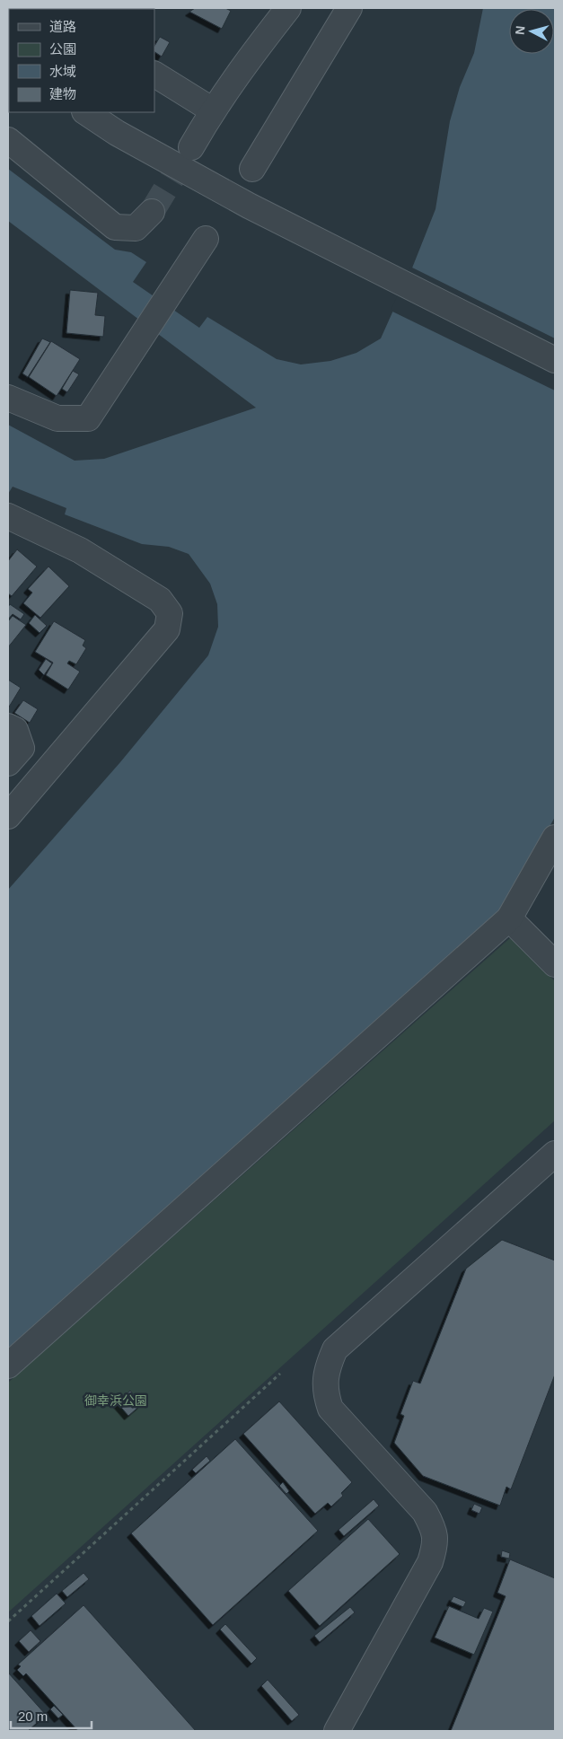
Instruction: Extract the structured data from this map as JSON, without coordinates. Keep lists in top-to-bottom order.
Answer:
{
  "parks": ["御幸浜公園"],
  "legend": [
    "道路",
    "公園",
    "水域",
    "建物"
  ],
  "scale_bar": "20 m",
  "north": "left"
}
